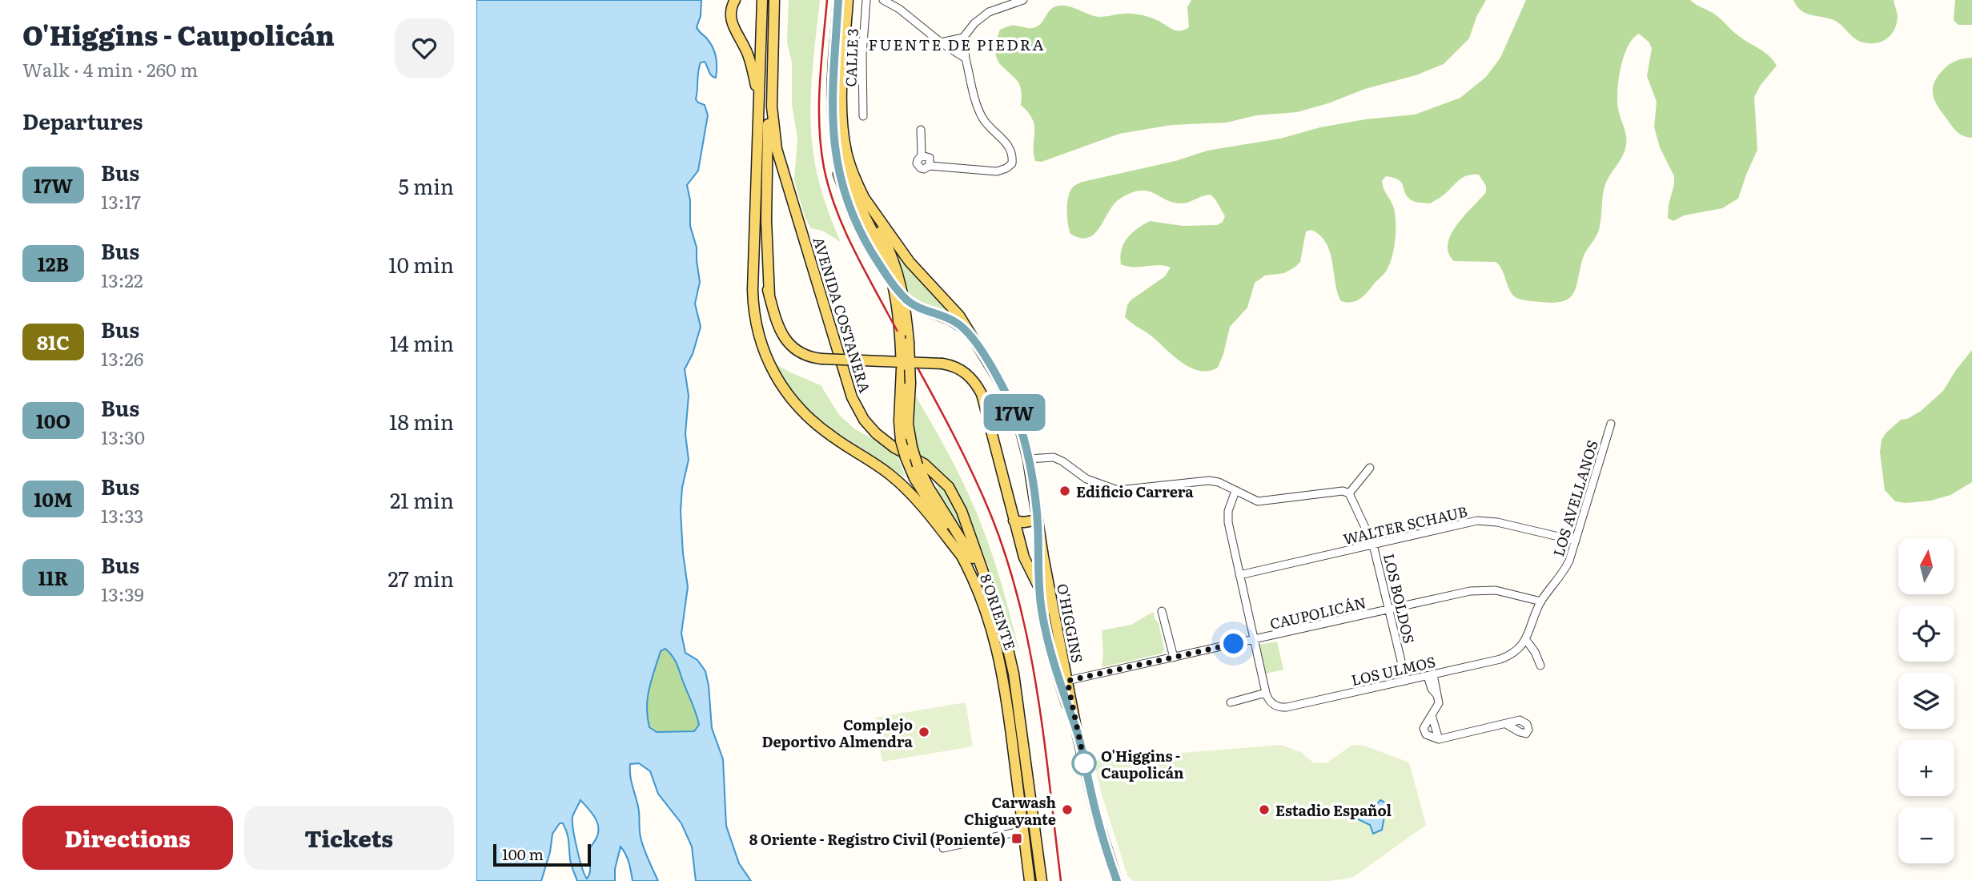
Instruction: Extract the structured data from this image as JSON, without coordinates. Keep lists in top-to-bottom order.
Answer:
{
  "streets": {
    "main road": ["AVENIDA COSTANERA", "8 ORIENTE", "O'HIGGINS"],
    "street": [
      "CALLE 3",
      "LOS AVELLANOS",
      "WALTER SCHAUB",
      "LOS BOLDOS",
      "CAUPOLICÁN",
      "LOS ULMOS"
    ]
  },
  "crossings": [
    ["AVENIDA COSTANERA", "8 ORIENTE"],
    ["LOS AVELLANOS", "WALTER SCHAUB"],
    ["LOS AVELLANOS", "CAUPOLICÁN"],
    ["LOS AVELLANOS", "LOS ULMOS"],
    ["WALTER SCHAUB", "LOS BOLDOS"],
    ["LOS BOLDOS", "CAUPOLICÁN"],
    ["LOS BOLDOS", "LOS ULMOS"],
    ["CAUPOLICÁN", "O'HIGGINS"]
  ],
  "districts": ["FUENTE DE PIEDRA"],
  "places": {
    "other": [
      "Edificio Carrera",
      "Complejo Deportivo Almendra",
      "O'Higgins - Caupolicán",
      "Carwash Chiguayante",
      "Estadio Español"
    ],
    "transit": ["8 Oriente - Registro Civil (Poniente)"]
  },
  "lines": ["bus line 17W"],
  "scale_bar": "100 m",
  "north": "top",
  "page": {
    "heading": [
      ["O'Higgins - Caupolicán", "Walk · 4 min · 260 m"],
      "Departures"
    ],
    "on_map": "17W",
    "list": [
      {
        "mark": "17W",
        "name": "Bus",
        "note": "13:17",
        "value": "5 min"
      },
      {
        "mark": "12B",
        "name": "Bus",
        "note": "13:22",
        "value": "10 min"
      },
      {
        "mark": "81C",
        "name": "Bus",
        "note": "13:26",
        "value": "14 min"
      },
      {
        "mark": "10O",
        "name": "Bus",
        "note": "13:30",
        "value": "18 min"
      },
      {
        "mark": "10M",
        "name": "Bus",
        "note": "13:33",
        "value": "21 min"
      },
      {
        "mark": "11R",
        "name": "Bus",
        "note": "13:39",
        "value": "27 min"
      }
    ],
    "map_buttons": ["+", "−"],
    "buttons": ["Directions", "Tickets"],
    "scale": "100 m"
  }
}
